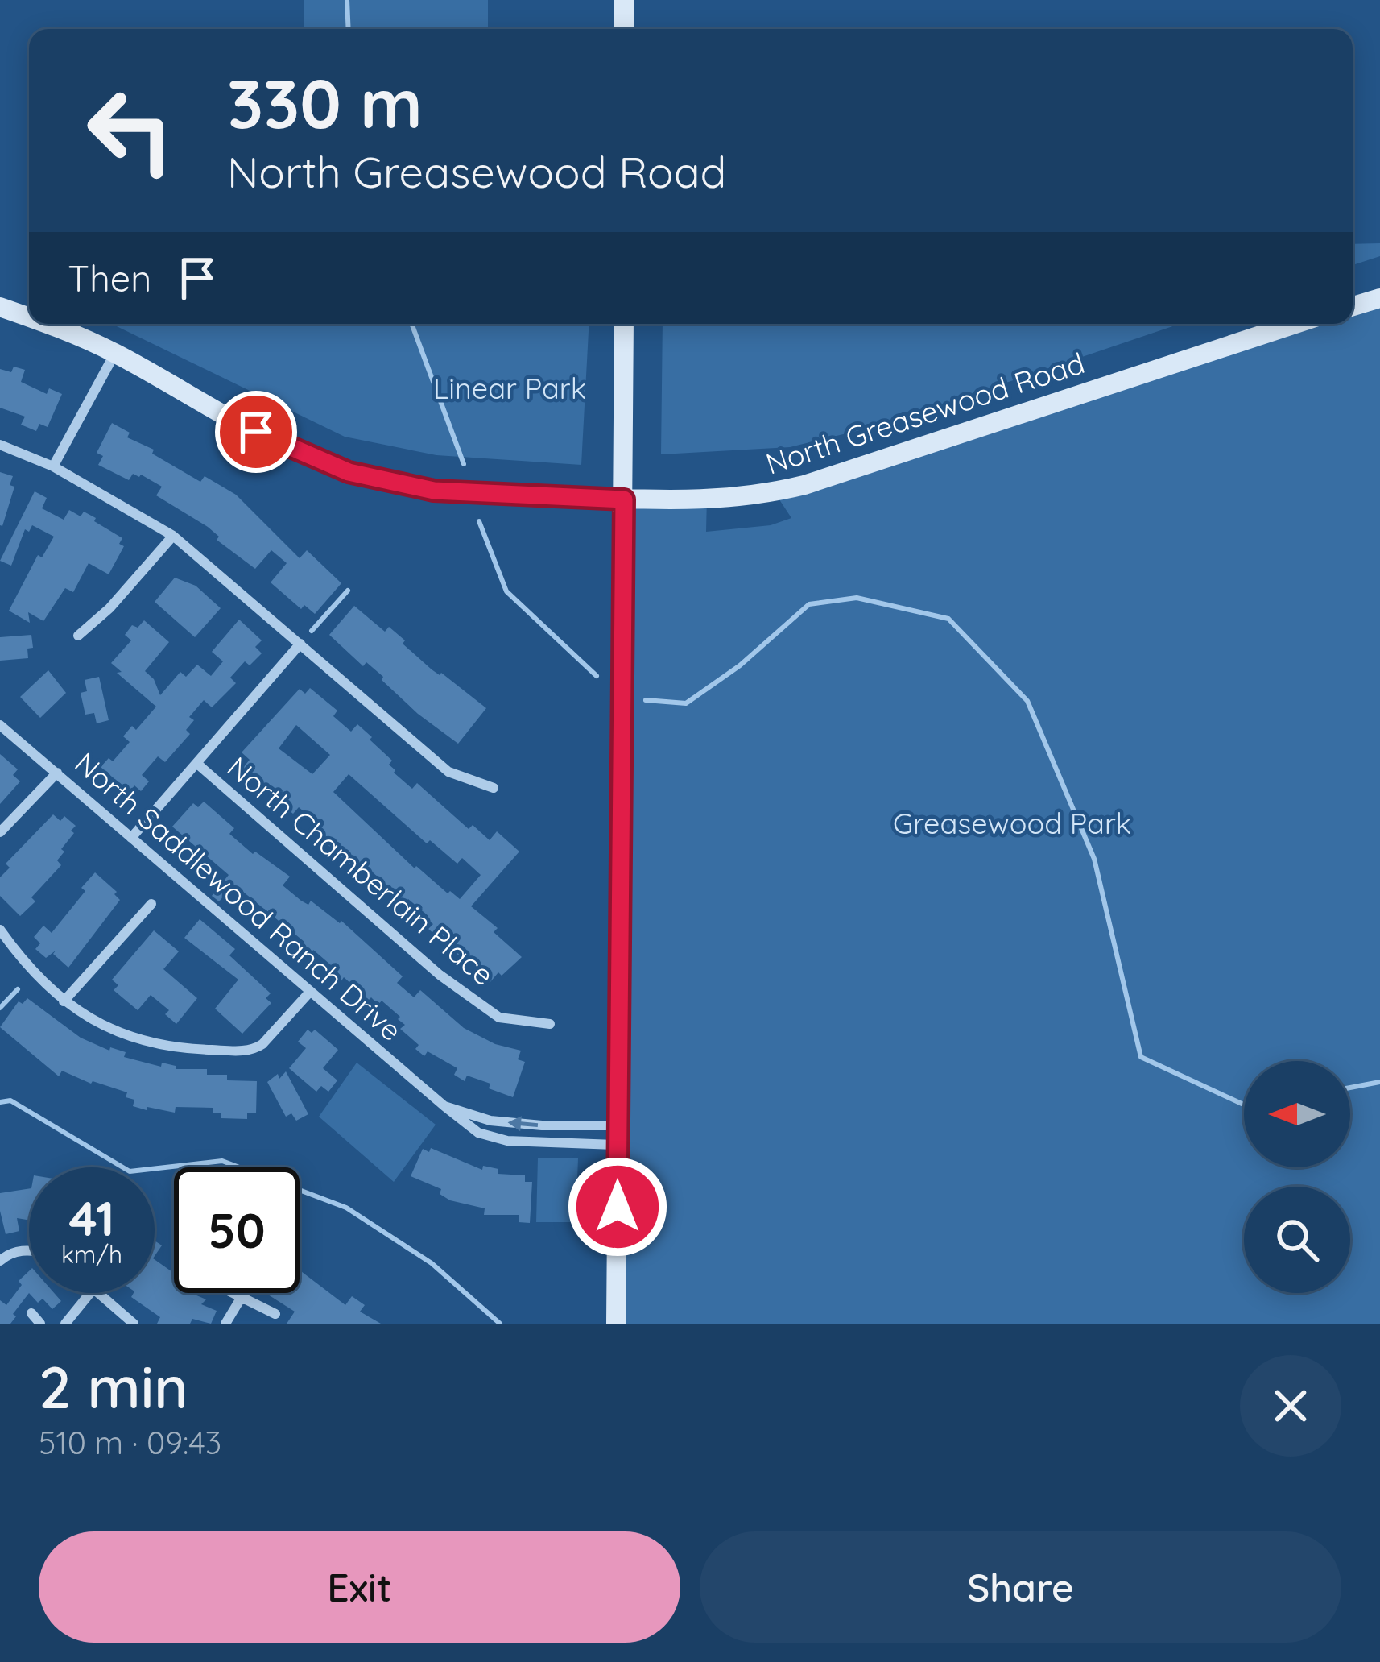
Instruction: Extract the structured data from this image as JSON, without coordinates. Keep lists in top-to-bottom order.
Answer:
{
  "streets": {
    "main road": ["North Greasewood Road"],
    "street": ["North Chamberlain Place", "North Saddlewood Ranch Drive"]
  },
  "parks": ["Linear Park", "Greasewood Park"],
  "north": "left",
  "page": {
    "turn": ["330 m", "North Greasewood Road"],
    "then": "Then",
    "speed": "41 km/h",
    "limit": "50",
    "heading": ["2 min", "510 m · 09:43"],
    "buttons": ["Exit", "Share"]
  }
}
